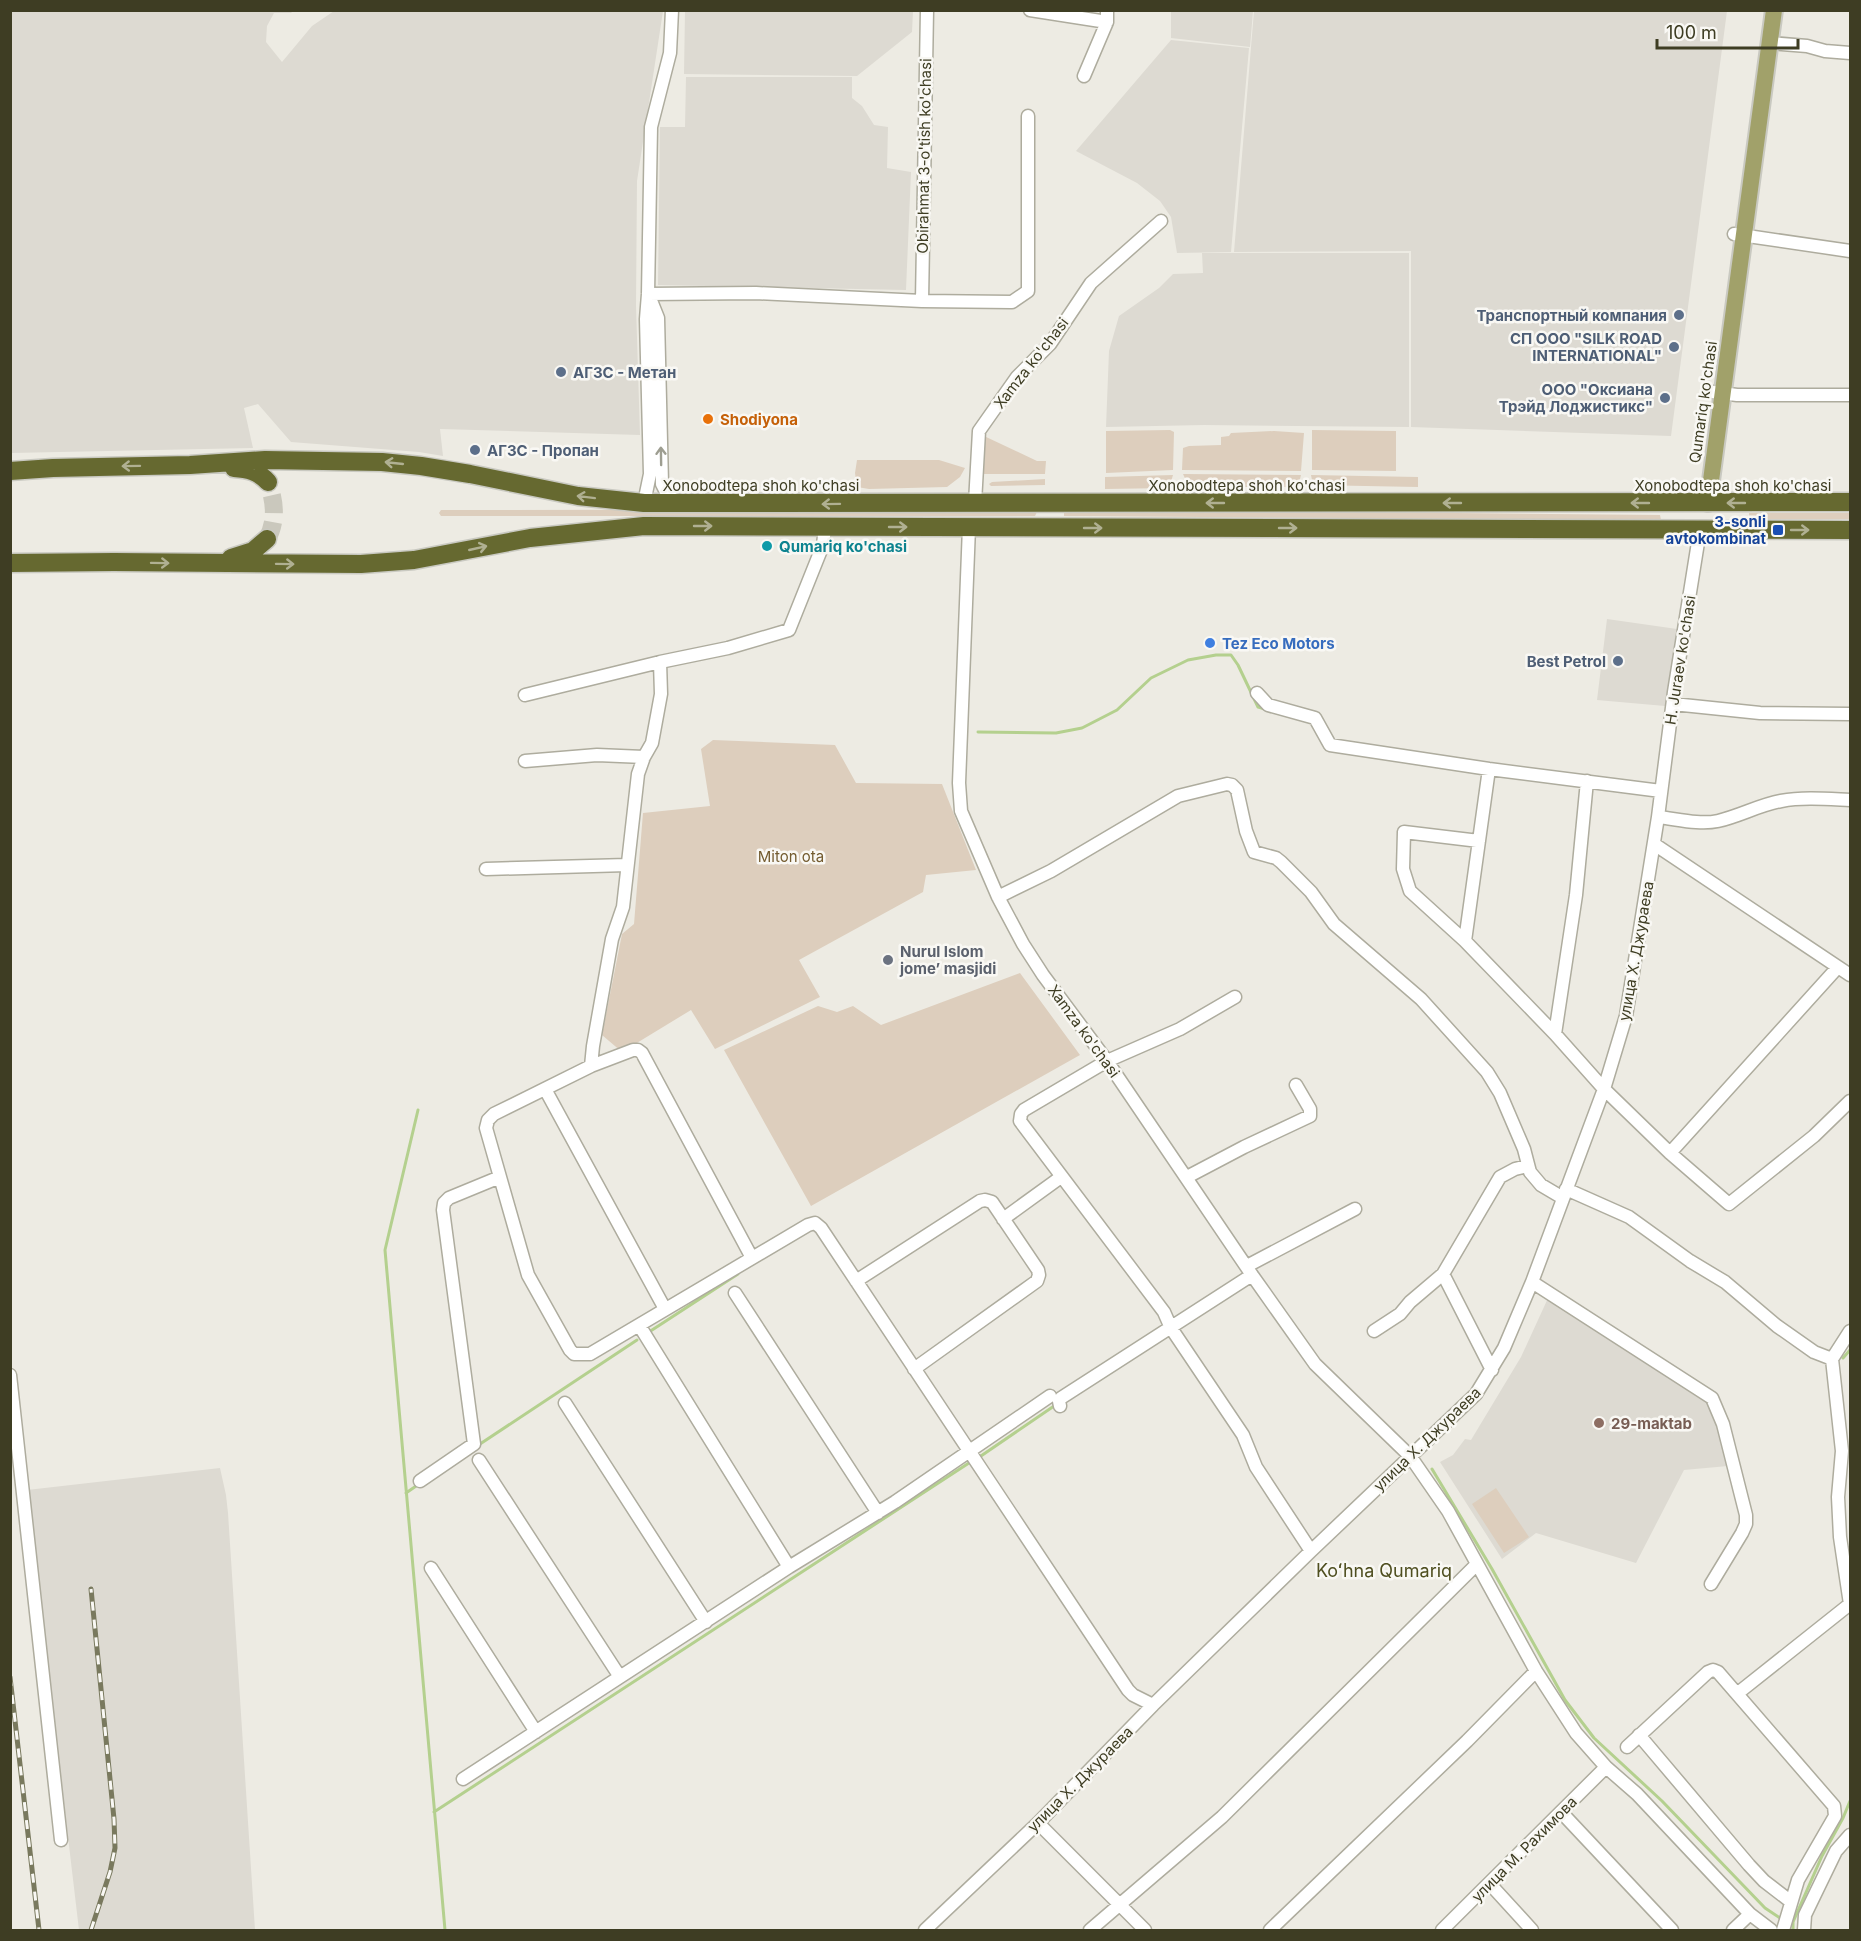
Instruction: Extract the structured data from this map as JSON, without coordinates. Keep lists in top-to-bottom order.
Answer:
{
  "streets": {
    "highway": ["Qumariq ko'chasi", "Xonobodtepa shoh ko'chasi"],
    "street": [
      "Obirahmat 3-o'tish ko'chasi",
      "Xamza ko'chasi",
      "H. Juraev ko'chasi",
      "улица Х. Джураева",
      "улица М. Рахимова"
    ]
  },
  "crossings": [
    ["Xamza ko'chasi", "Xonobodtepa shoh ko'chasi"],
    ["Xamza ko'chasi", "улица Х. Джураева"],
    ["Xamza ko'chasi", "улица М. Рахимова"],
    ["Qumariq ko'chasi", "Xonobodtepa shoh ko'chasi"],
    ["Qumariq ko'chasi", "H. Juraev ko'chasi"],
    ["H. Juraev ko'chasi", "улица Х. Джураева"]
  ],
  "districts": ["Koʻhna Qumariq"],
  "parks": ["Miton ota"],
  "places": {
    "other": [
      "Транспортный компания",
      "СП ООО \"SILK ROAD INTERNATIONAL\"",
      "АГЗС - Метан",
      "ООО \"Оксиана Трэйд Лоджистикс\"",
      "Shodiyona",
      "АГЗС - Пропан",
      "Qumariq ko'chasi",
      "Tez Eco Motors",
      "Best Petrol",
      "Nurul Islom jome’ masjidi",
      "29-maktab"
    ],
    "transit": ["3-sonli avtokombinat"]
  },
  "scale_bar": "100 m"
}
